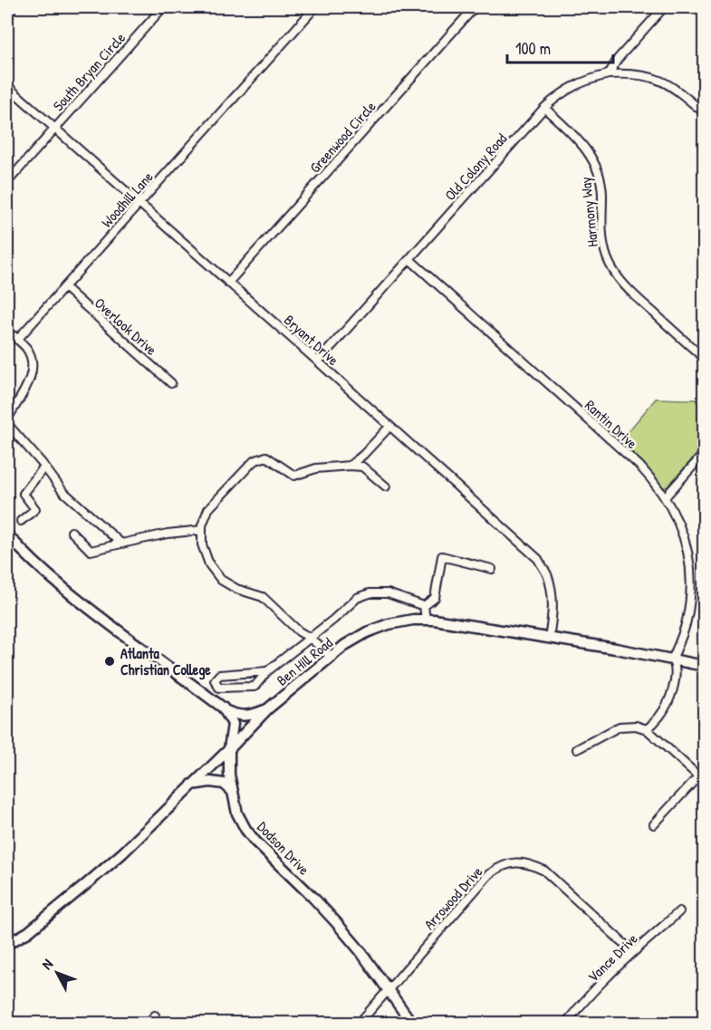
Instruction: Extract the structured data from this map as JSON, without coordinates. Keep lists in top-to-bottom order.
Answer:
{
  "streets": {
    "street": [
      "South Bryan Circle",
      "Greenwood Circle",
      "Old Colony Road",
      "Woodhill Lane",
      "Harmony Way",
      "Overlook Drive",
      "Bryant Drive",
      "Rantin Drive",
      "Ben Hill Road",
      "Dodson Drive",
      "Arrowood Drive",
      "Vance Drive"
    ]
  },
  "crossings": [
    ["South Bryan Circle", "Bryant Drive"],
    ["Greenwood Circle", "Bryant Drive"],
    ["Old Colony Road", "Harmony Way"],
    ["Old Colony Road", "Bryant Drive"],
    ["Old Colony Road", "Rantin Drive"],
    ["Woodhill Lane", "Overlook Drive"],
    ["Woodhill Lane", "Bryant Drive"],
    ["Bryant Drive", "Ben Hill Road"],
    ["Rantin Drive", "Ben Hill Road"],
    ["Ben Hill Road", "Dodson Drive"],
    ["Dodson Drive", "Arrowood Drive"],
    ["Arrowood Drive", "Vance Drive"]
  ],
  "places": ["Atlanta Christian College"],
  "scale_bar": "100 m",
  "north": "top left"
}
